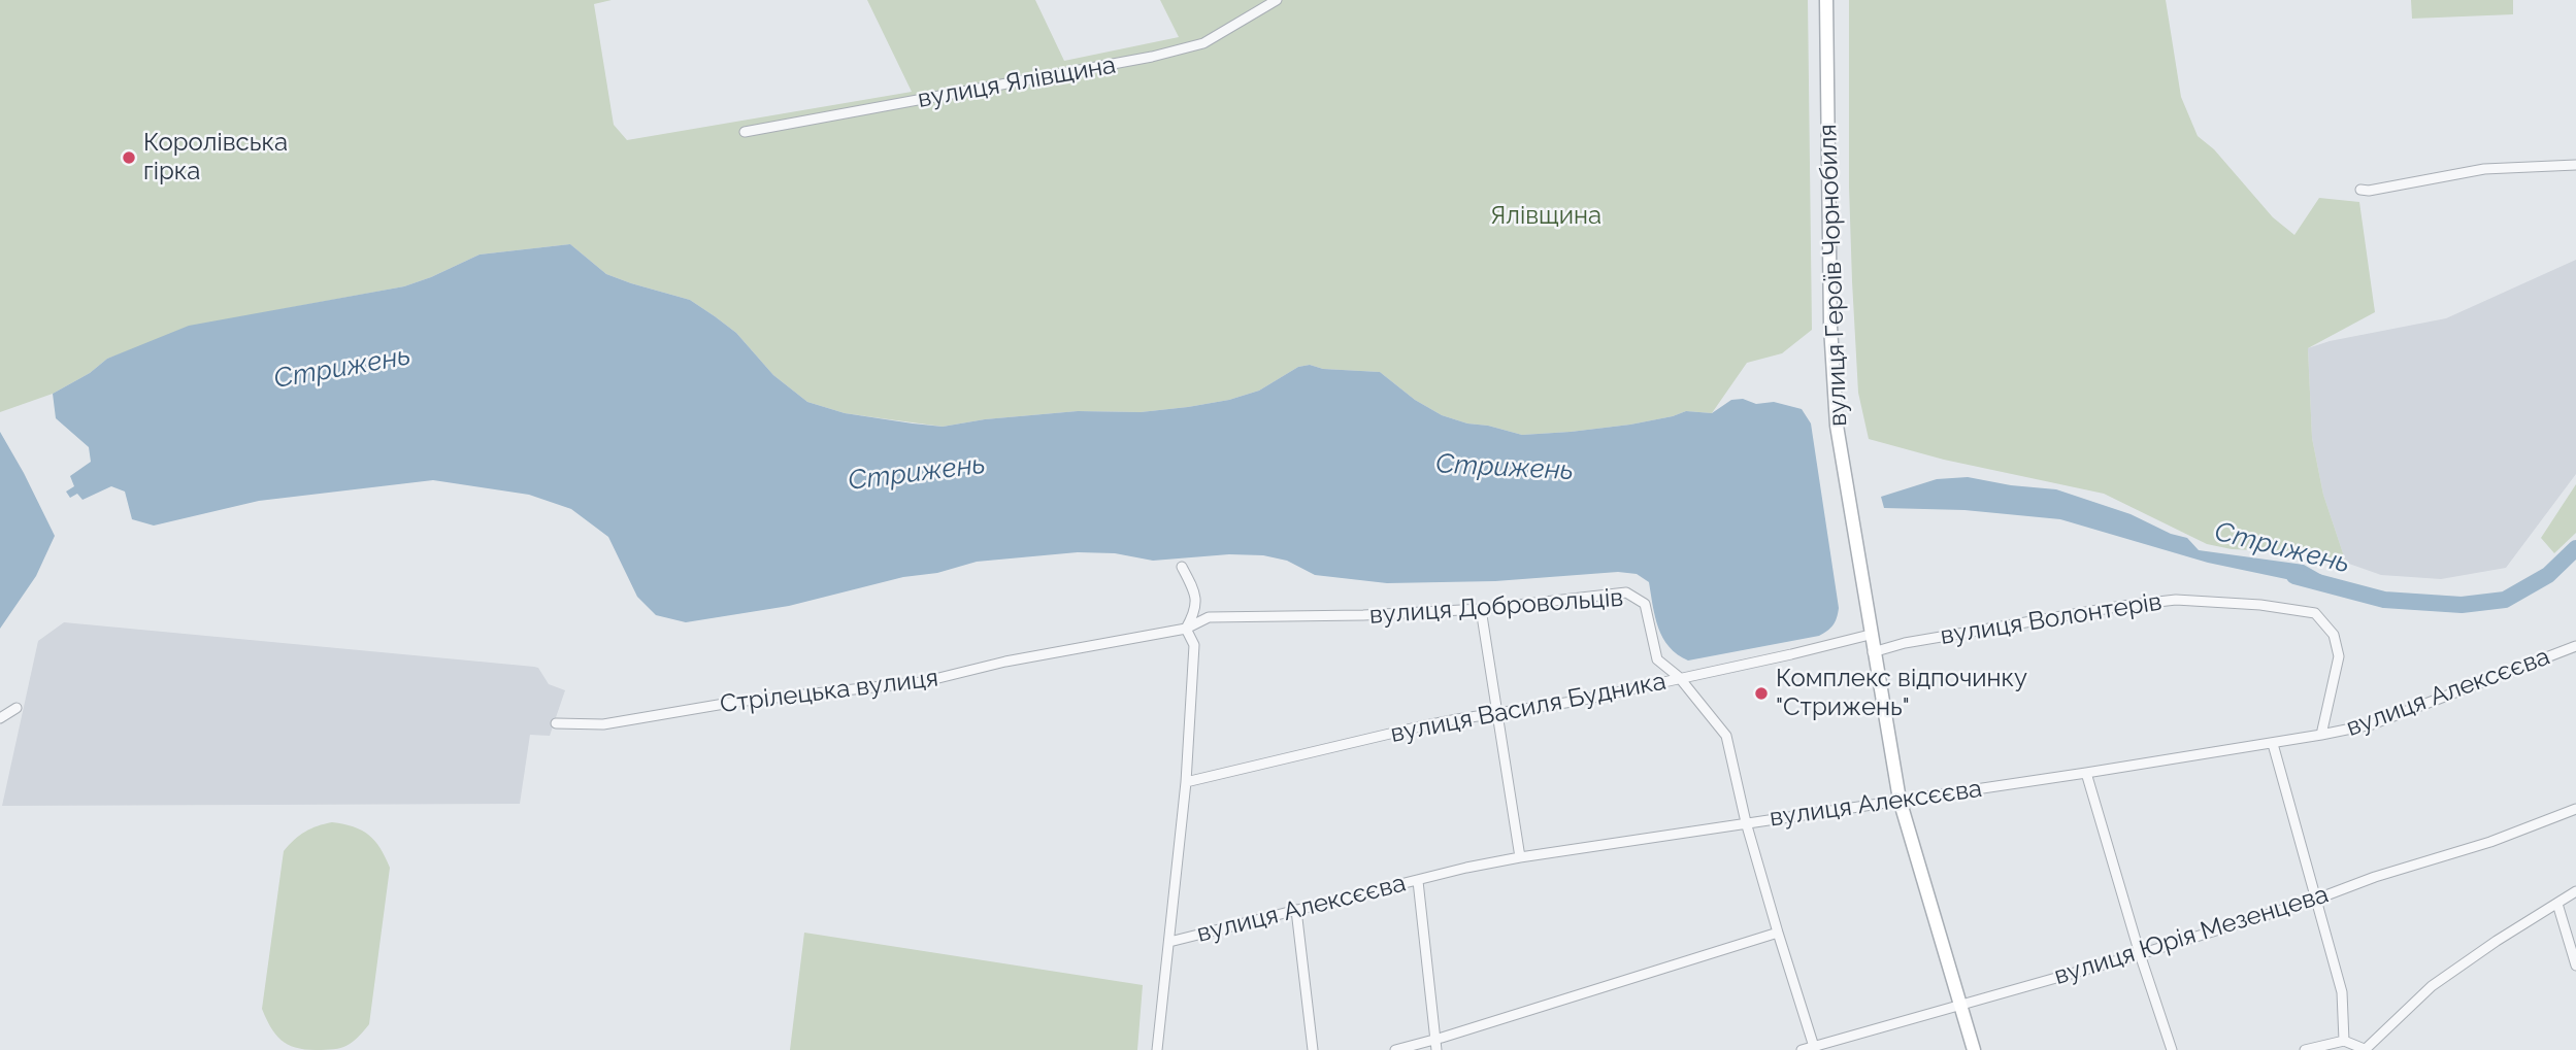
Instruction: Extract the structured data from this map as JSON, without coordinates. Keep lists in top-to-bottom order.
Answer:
{
  "streets": {
    "main road": ["вулиця Героїв Чорнобиля"],
    "street": [
      "вулиця Ялівщина",
      "вулиця Добровольців",
      "вулиця Волонтерів",
      "Стрілецька вулиця",
      "вулиця Алексєєва",
      "вулиця Василя Будника",
      "вулиця Юрія Мезенцева"
    ]
  },
  "crossings": [
    ["вулиця Героїв Чорнобиля", "вулиця Волонтерів"],
    ["вулиця Героїв Чорнобиля", "вулиця Алексєєва"],
    ["вулиця Героїв Чорнобиля", "вулиця Василя Будника"],
    ["вулиця Героїв Чорнобиля", "вулиця Юрія Мезенцева"],
    ["вулиця Добровольців", "Стрілецька вулиця"],
    ["вулиця Добровольців", "вулиця Алексєєва"],
    ["вулиця Добровольців", "вулиця Василя Будника"],
    ["вулиця Добровольців", "вулиця Юрія Мезенцева"],
    ["вулиця Волонтерів", "вулиця Алексєєва"]
  ],
  "water": ["Стрижень"],
  "parks": ["Ялівщина"],
  "places": ["Королівська гірка", "Комплекс відпочинку \"Стрижень\""]
}
